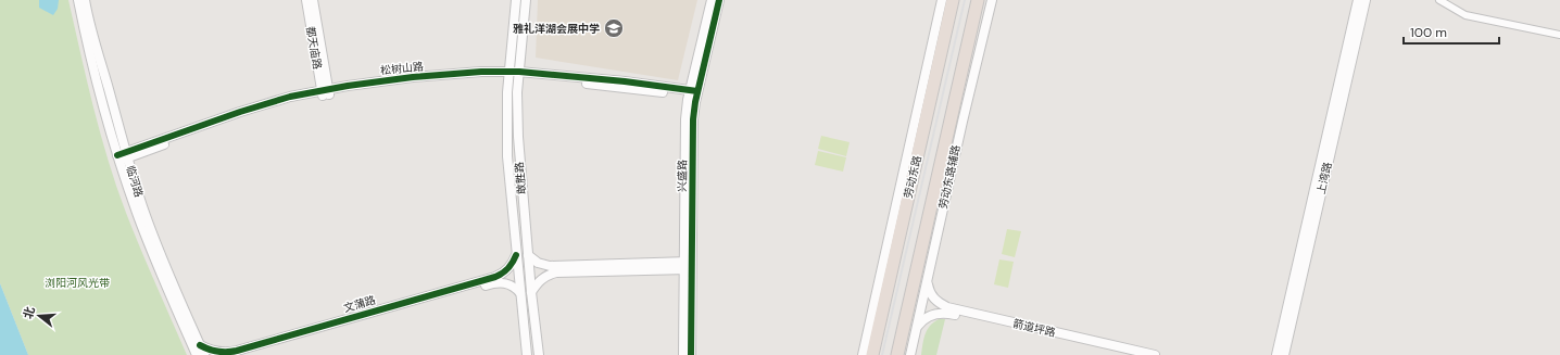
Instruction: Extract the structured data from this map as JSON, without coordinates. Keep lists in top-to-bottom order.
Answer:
{
  "streets": {
    "highway": ["劳动东路"],
    "main road": [
      "都天庙路",
      "松树山路",
      "兴盛路",
      "劳动东路辅路",
      "敢胜路",
      "上湾路",
      "临河路",
      "文蒲路",
      "箭道坪路"
    ]
  },
  "crossings": [
    ["都天庙路", "松树山路"],
    ["松树山路", "兴盛路"],
    ["松树山路", "敢胜路"],
    ["松树山路", "临河路"],
    ["劳动东路辅路", "箭道坪路"],
    ["敢胜路", "文蒲路"],
    ["临河路", "文蒲路"]
  ],
  "parks": ["浏阳河风光带"],
  "places": {
    "school or university": ["雅礼洋湖会展中学"]
  },
  "scale_bar": "100 m",
  "north": "left"
}
